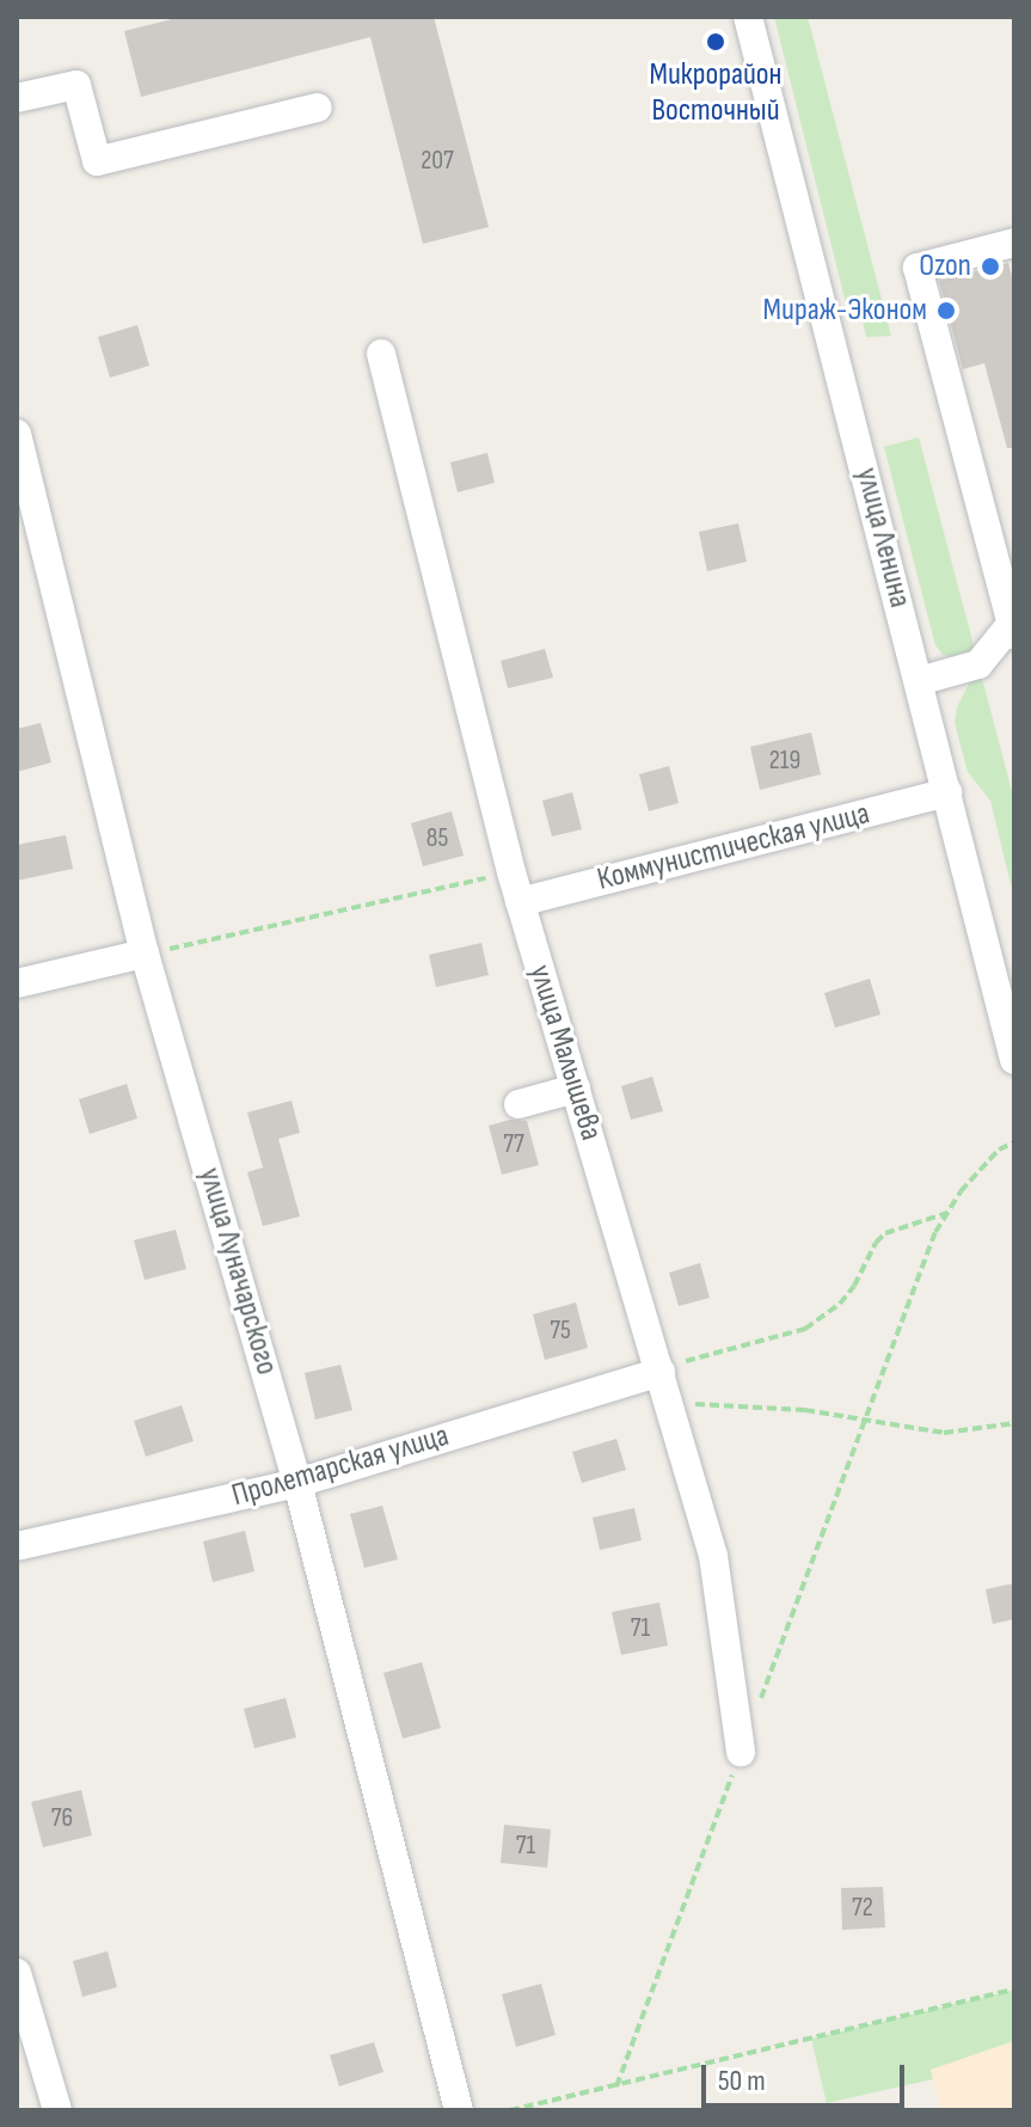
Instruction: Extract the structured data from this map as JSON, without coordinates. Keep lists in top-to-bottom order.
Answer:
{
  "streets": {
    "street": [
      "улица Ленина",
      "Коммунистическая улица",
      "улица Малышева",
      "улица Луначарского",
      "Пролетарская улица"
    ]
  },
  "crossings": [
    ["улица Ленина", "Коммунистическая улица"],
    ["Коммунистическая улица", "улица Малышева"],
    ["улица Малышева", "Пролетарская улица"],
    ["улица Луначарского", "Пролетарская улица"]
  ],
  "places": ["Микрорайон Восточный", "Ozon", "Мираж-Эконом"],
  "house_numbers": [
    "207",
    "219",
    "85",
    "77",
    "75",
    "71",
    "76",
    "71",
    "72"
  ],
  "scale_bar": "50 m"
}
